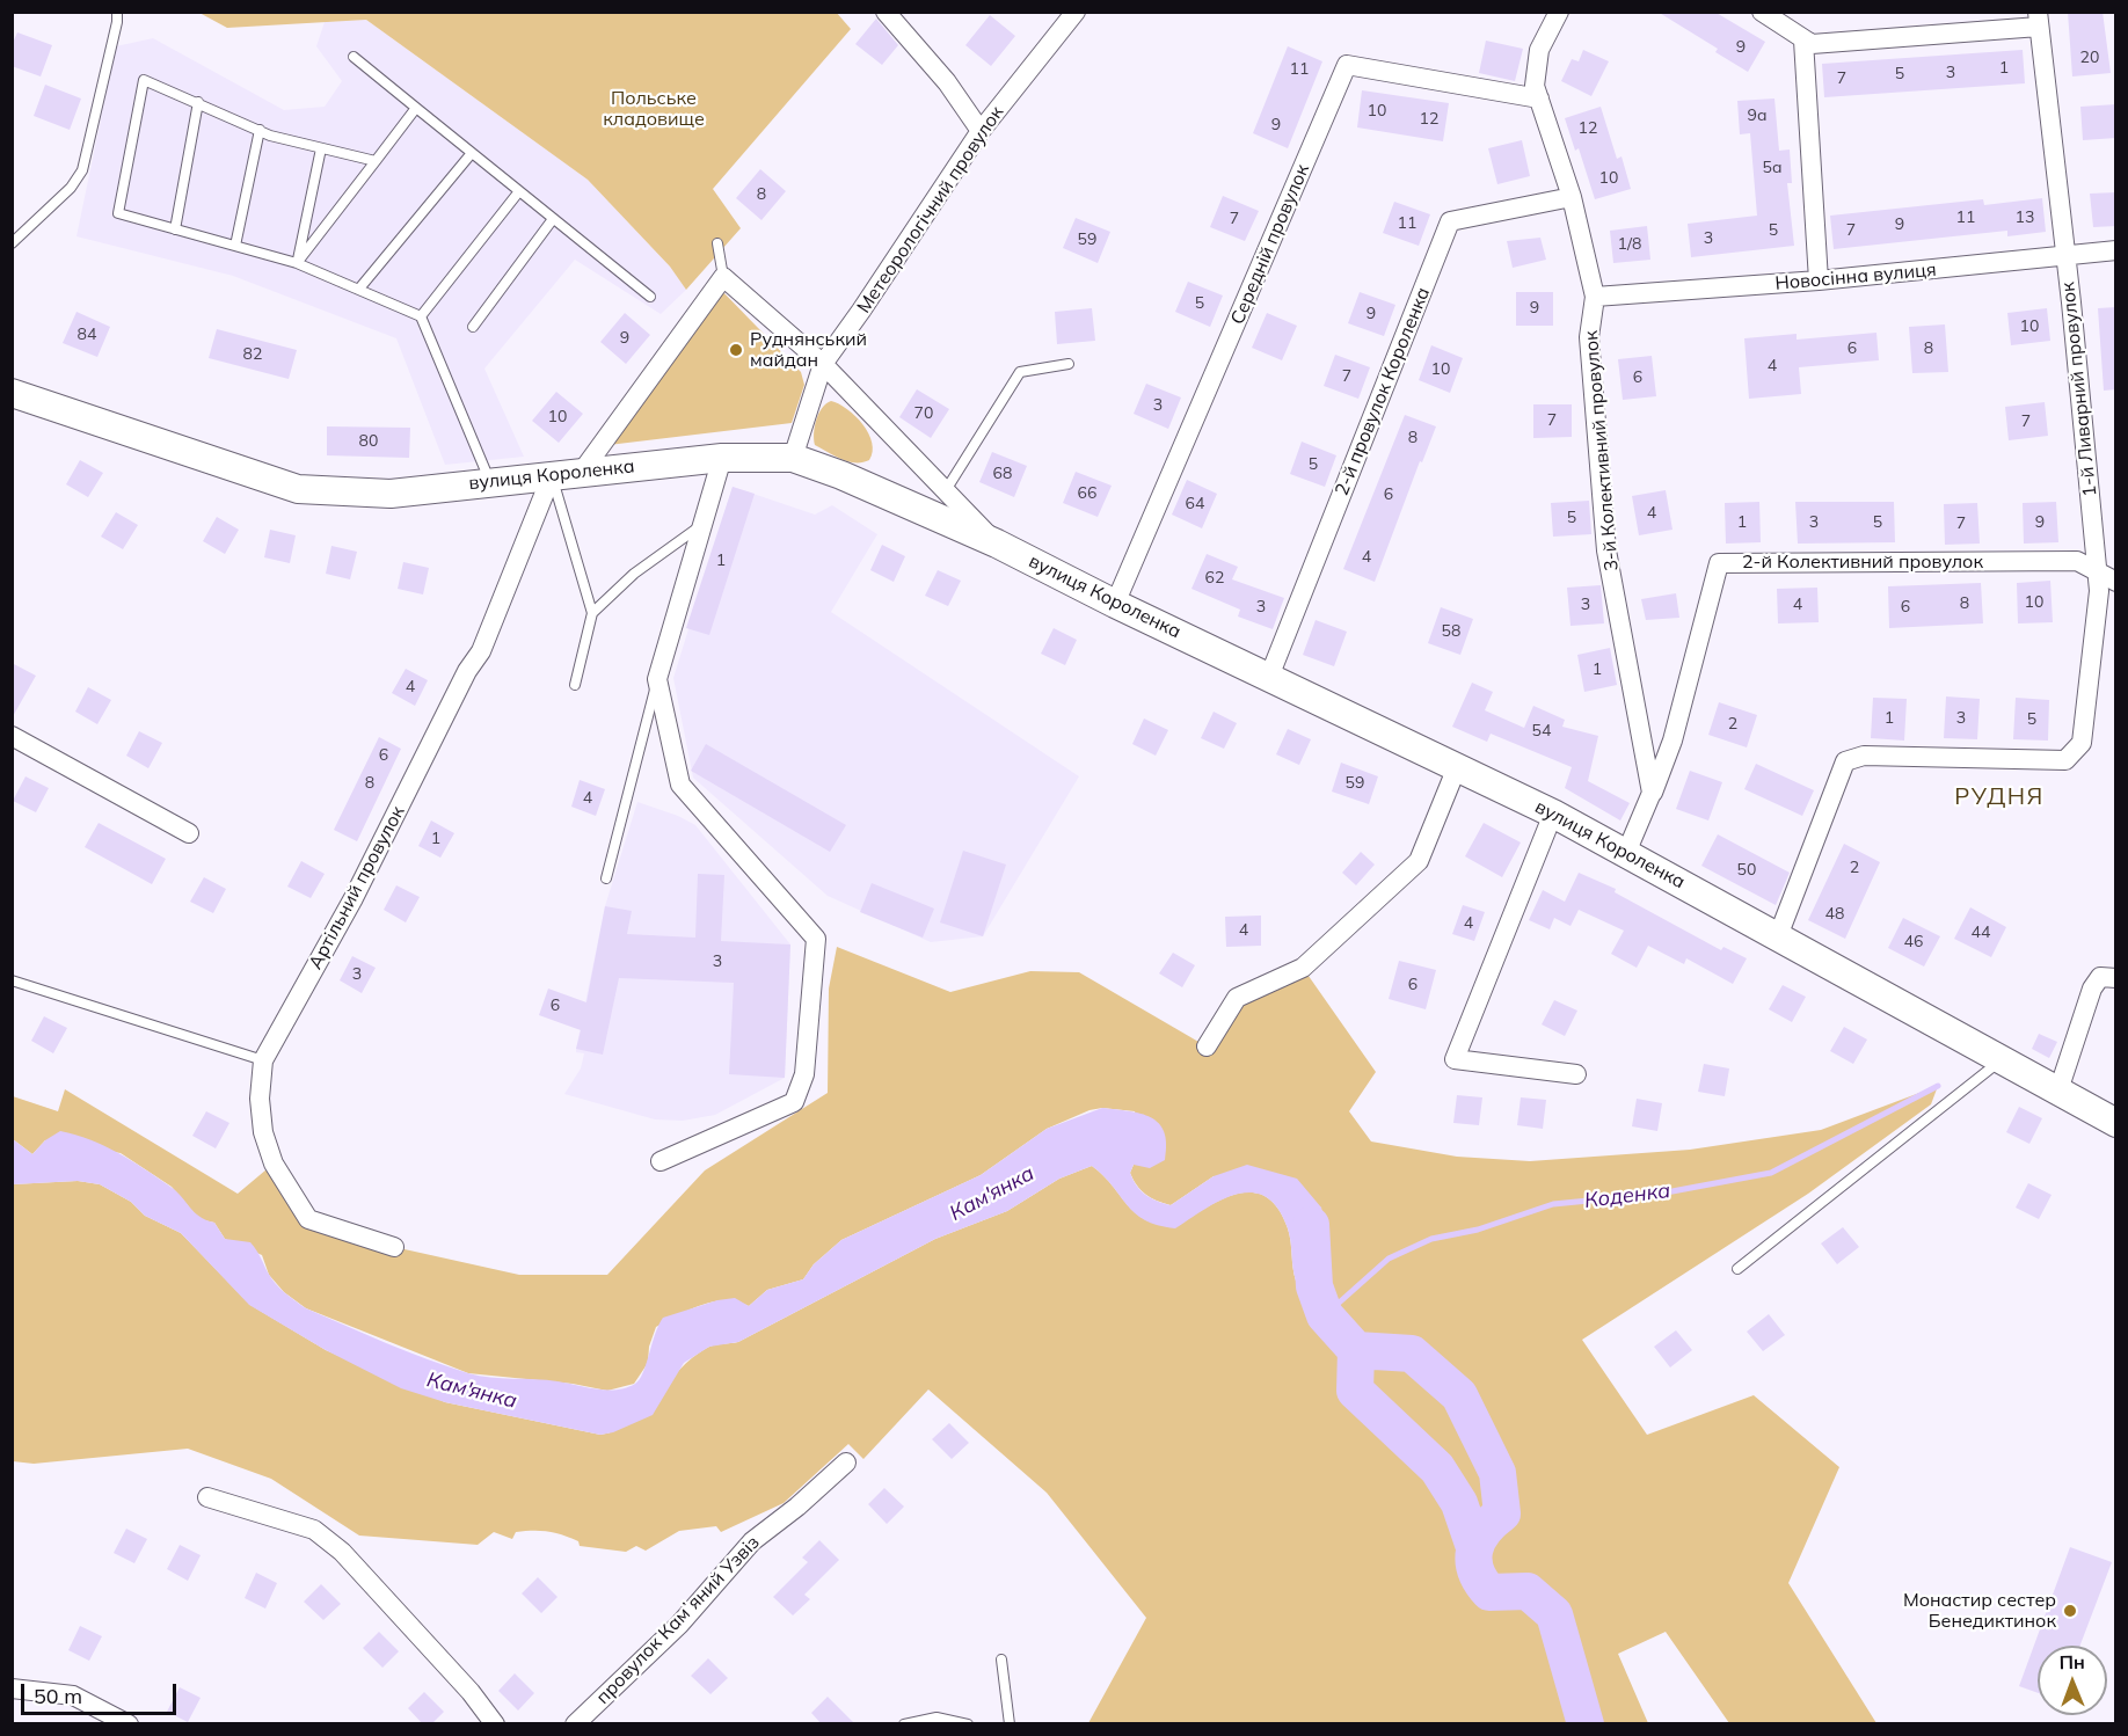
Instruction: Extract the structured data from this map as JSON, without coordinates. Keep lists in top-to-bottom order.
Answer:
{
  "streets": {
    "street": [
      "Метеорологічний провулок",
      "Середній провулок",
      "Новосінна вулиця",
      "1-й Ливарний провулок",
      "2-й провулок Короленка",
      "3-й Колективний провулок",
      "вулиця Короленка",
      "2-й Колективний провулок",
      "Артільний провулок",
      "провулок Камʼяний Узвіз"
    ]
  },
  "crossings": [
    ["Метеорологічний провулок", "вулиця Короленка"],
    ["Середній провулок", "3-й Колективний провулок"],
    ["Середній провулок", "вулиця Короленка"],
    ["Новосінна вулиця", "1-й Ливарний провулок"],
    ["Новосінна вулиця", "3-й Колективний провулок"],
    ["1-й Ливарний провулок", "вулиця Короленка"],
    ["1-й Ливарний провулок", "2-й Колективний провулок"],
    ["2-й провулок Короленка", "3-й Колективний провулок"],
    ["2-й провулок Короленка", "вулиця Короленка"],
    ["3-й Колективний провулок", "2-й Колективний провулок"],
    ["вулиця Короленка", "Артільний провулок"]
  ],
  "districts": ["РУДНЯ"],
  "water": ["Кам'янка", "Коденка"],
  "parks": ["Польське кладовище"],
  "places": ["Руднянський майдан", "Монастир сестер Бенедиктинок"],
  "house_numbers": [
    "9",
    "20",
    "1",
    "11",
    "3",
    "5",
    "7",
    "10",
    "9а",
    "12",
    "9",
    "12",
    "5а",
    "10",
    "8",
    "11",
    "13",
    "7",
    "11",
    "9",
    "5",
    "7",
    "3",
    "59",
    "1/8",
    "5",
    "9",
    "9",
    "10",
    "84",
    "9",
    "6",
    "8",
    "82",
    "4",
    "10",
    "7",
    "6",
    "3",
    "70",
    "10",
    "7",
    "7",
    "8",
    "80",
    "5",
    "68",
    "66",
    "6",
    "64",
    "4",
    "5",
    "1",
    "3",
    "5",
    "9",
    "7",
    "4",
    "1",
    "62",
    "10",
    "8",
    "3",
    "4",
    "3",
    "6",
    "58",
    "1",
    "4",
    "1",
    "3",
    "5",
    "2",
    "54",
    "6",
    "8",
    "59",
    "4",
    "1",
    "2",
    "50",
    "48",
    "4",
    "4",
    "44",
    "46",
    "3",
    "3",
    "6",
    "6"
  ],
  "scale_bar": "50 m",
  "north": "top"
}
